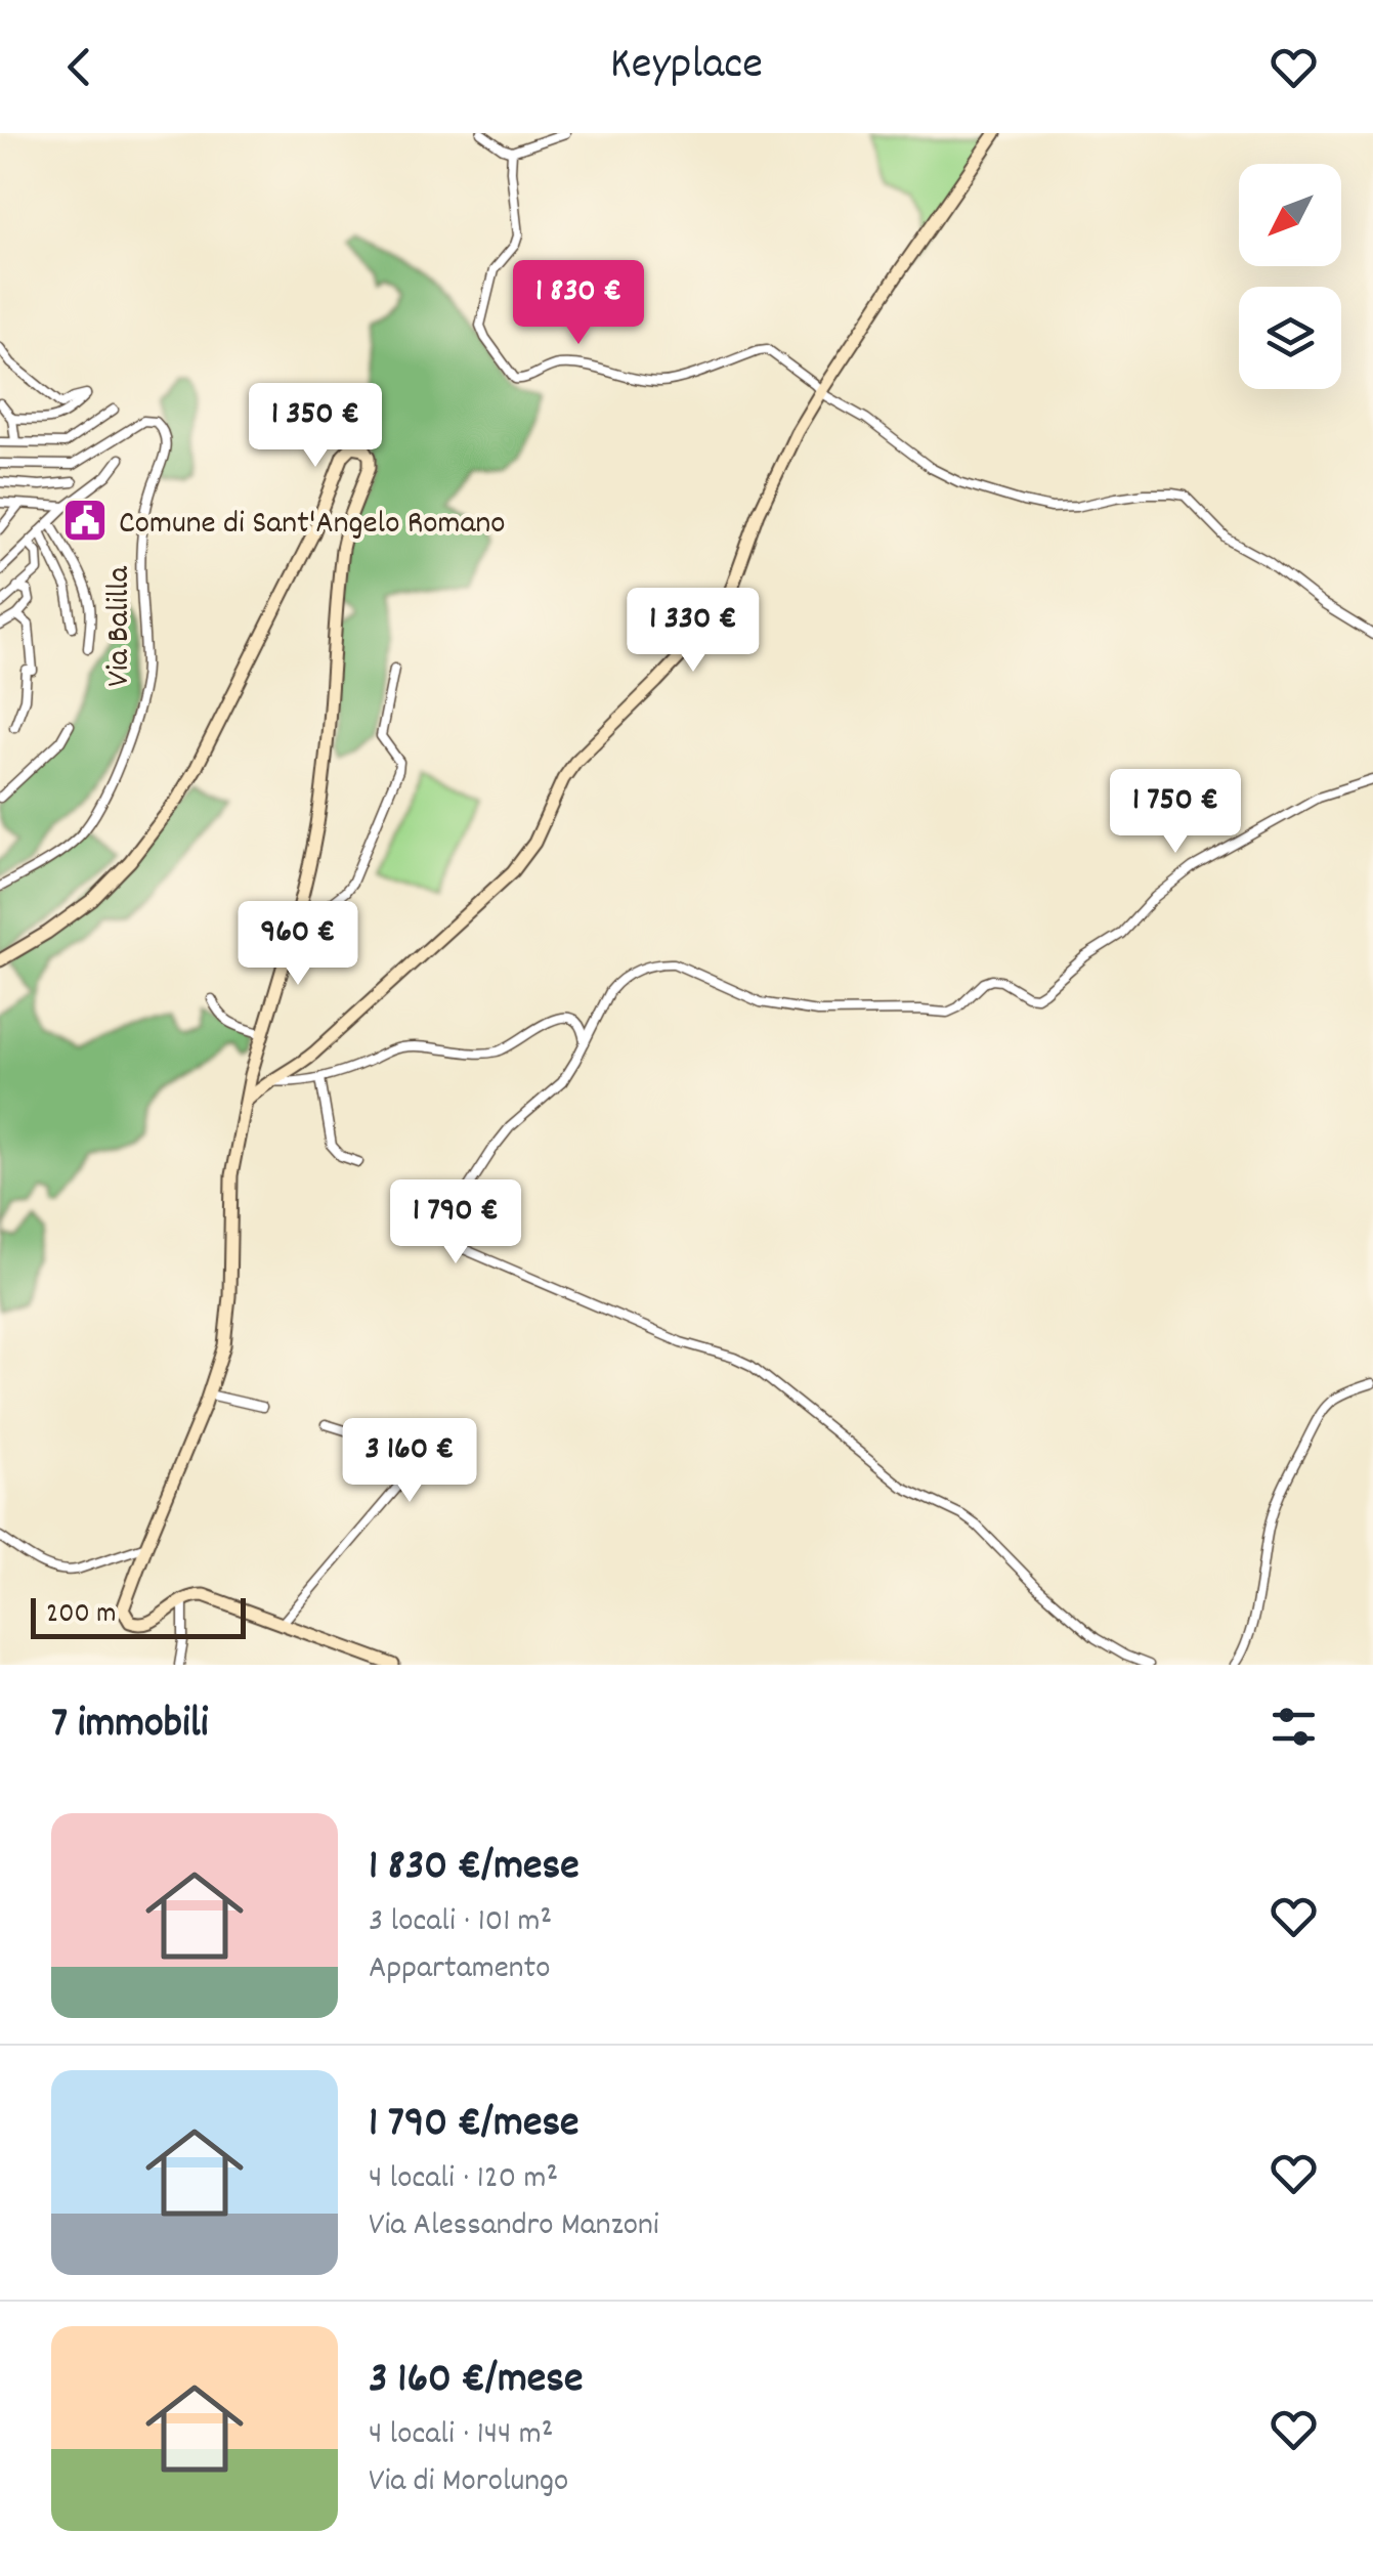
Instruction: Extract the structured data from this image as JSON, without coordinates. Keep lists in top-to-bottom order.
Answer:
{
  "streets": {
    "street": ["Via Balilla"]
  },
  "places": {
    "public building": ["Comune di Sant'Angelo Romano"]
  },
  "scale_bar": "200 m",
  "north": "bottom left",
  "page": {
    "header": "Keyplace",
    "price": [
      "1 830 €",
      "1 350 €",
      "1 330 €",
      "1 750 €",
      "960 €",
      "1 790 €",
      "3 160 €"
    ],
    "scale": "200 m",
    "heading": "7 immobili",
    "list": [
      {
        "name": "1 830 €/mese",
        "note": "3 locali · 101 m² · Appartamento"
      },
      {
        "name": "1 790 €/mese",
        "note": "4 locali · 120 m² · Via Alessandro Manzoni"
      },
      {
        "name": "3 160 €/mese",
        "note": "4 locali · 144 m² · Via di Morolungo"
      }
    ]
  }
}
